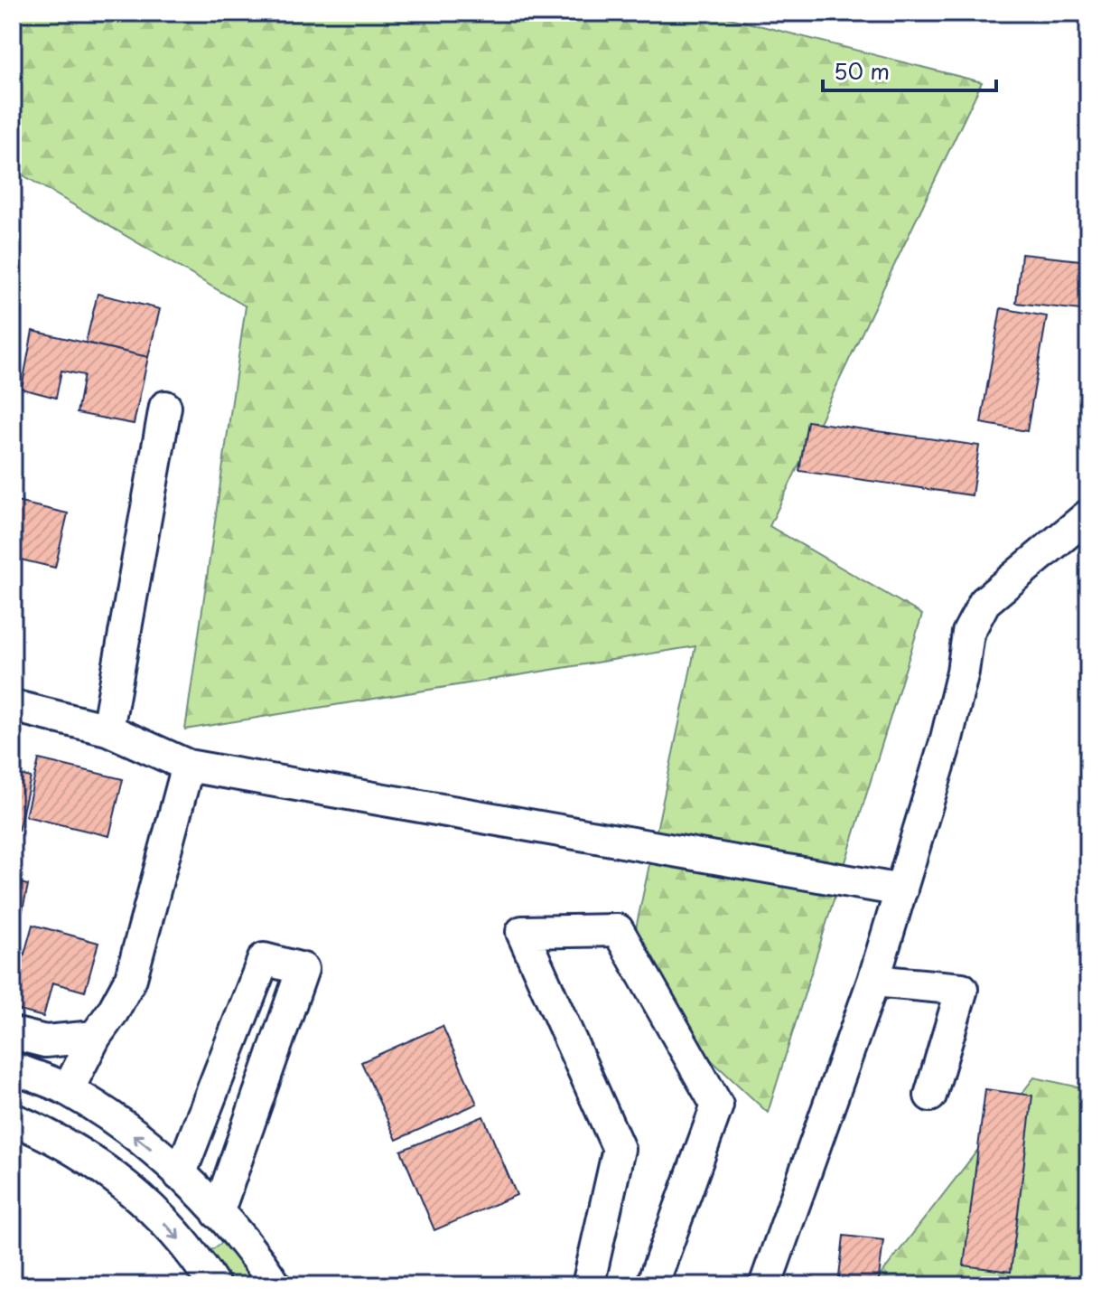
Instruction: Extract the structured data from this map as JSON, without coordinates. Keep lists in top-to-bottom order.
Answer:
{
  "scale_bar": "50 m"
}
